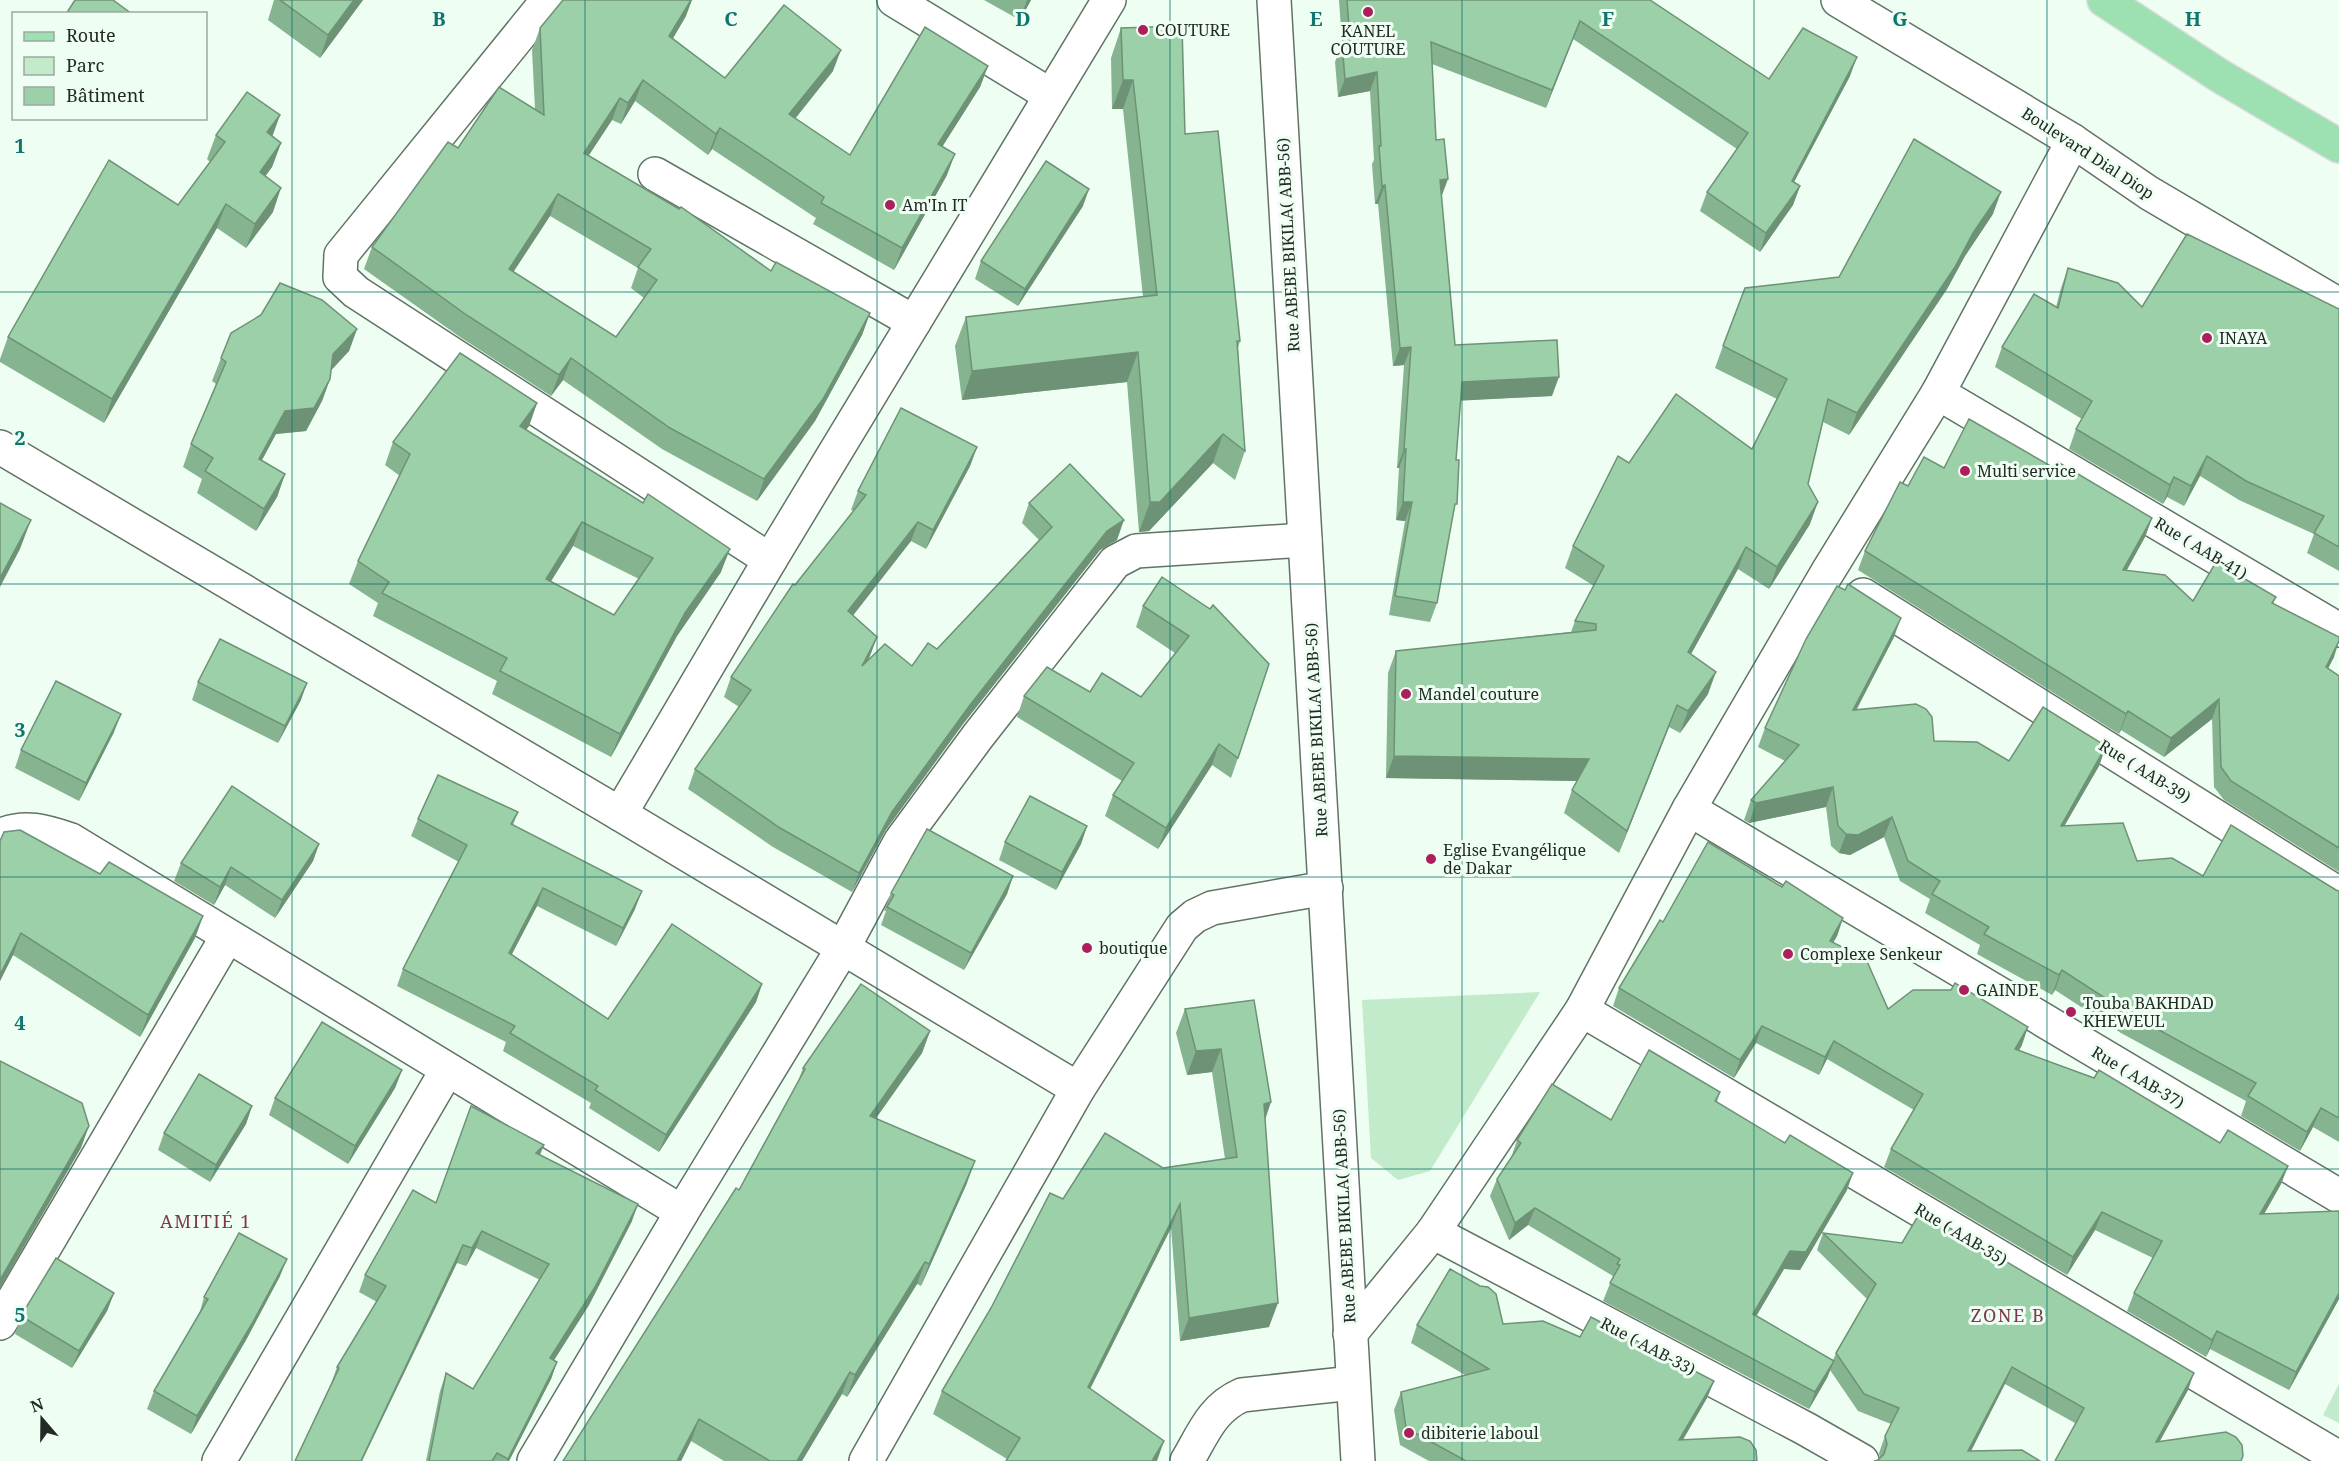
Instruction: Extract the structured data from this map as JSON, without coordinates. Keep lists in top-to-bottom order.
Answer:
{
  "streets": {
    "street": [
      "Boulevard Dial Diop",
      "Rue ABEBE BIKILA( ABB-56)",
      "Rue ( AAB-41)",
      "Rue ( AAB-39)",
      "Rue ( AAB-37)",
      "Rue ( AAB-35)",
      "Rue ( AAB-33)"
    ]
  },
  "districts": ["AMITIÉ 1", "ZONE B"],
  "places": [
    "KANEL COUTURE",
    "COUTURE",
    "Am'In IT",
    "INAYA",
    "Multi service",
    "Mandel couture",
    "Eglise Evangélique de Dakar",
    "boutique",
    "Complexe Senkeur",
    "GAINDE",
    "Touba BAKHDAD KHEWEUL",
    "dibiterie laboul"
  ],
  "legend": ["Route", "Parc", "Bâtiment"],
  "north": "top",
  "grid": {
    "columns": [
      "B",
      "C",
      "D",
      "E",
      "F",
      "G",
      "H"
    ],
    "rows": [
      "1",
      "2",
      "3",
      "4",
      "5"
    ]
  }
}
